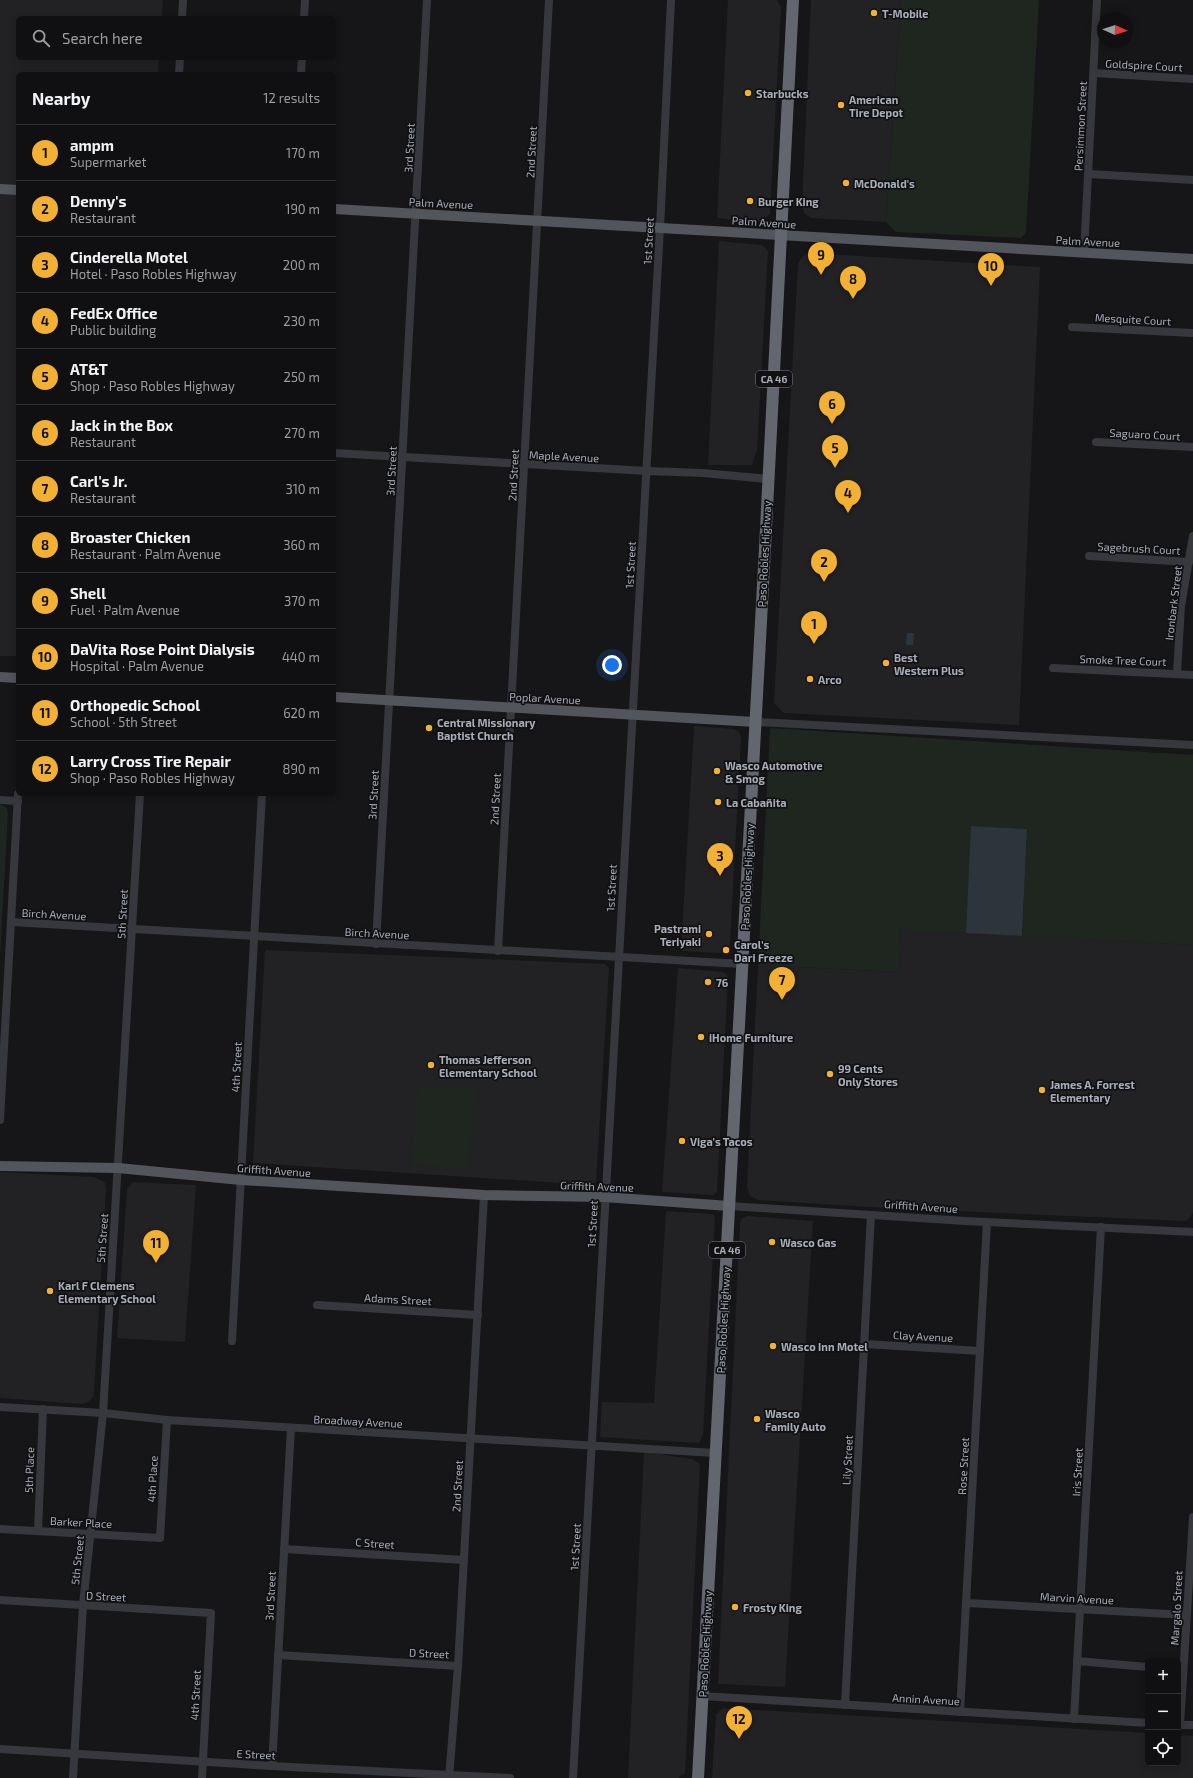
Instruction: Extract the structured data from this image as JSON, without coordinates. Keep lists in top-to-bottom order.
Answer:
{
  "streets": {
    "highway": ["CA 46", "Paso Robles Highway"],
    "main road": ["Palm Avenue", "Poplar Avenue", "Griffith Avenue"],
    "street": [
      "Goldspire Court",
      "Persimmon Street",
      "3rd Street",
      "2nd Street",
      "1st Street",
      "Mesquite Court",
      "Saguaro Court",
      "Maple Avenue",
      "Sagebrush Court",
      "Ironbark Street",
      "Smoke Tree Court",
      "Birch Avenue",
      "5th Street",
      "4th Street",
      "Adams Street",
      "Clay Avenue",
      "Broadway Avenue",
      "Lily Street",
      "Rose Street",
      "5th Place",
      "Iris Street",
      "4th Place",
      "Barker Place",
      "C Street",
      "D Street",
      "Marvin Avenue",
      "Margalo Street",
      "Annin Avenue",
      "E Street"
    ]
  },
  "crossings": [
    ["Goldspire Court", "Persimmon Street"],
    ["Persimmon Street", "Palm Avenue"],
    ["3rd Street", "Palm Avenue"],
    ["3rd Street", "Maple Avenue"],
    ["3rd Street", "Poplar Avenue"],
    ["3rd Street", "Birch Avenue"],
    ["3rd Street", "Broadway Avenue"],
    ["3rd Street", "C Street"],
    ["3rd Street", "D Street"],
    ["3rd Street", "E Street"],
    ["2nd Street", "Palm Avenue"],
    ["2nd Street", "Maple Avenue"],
    ["2nd Street", "Poplar Avenue"],
    ["2nd Street", "Birch Avenue"],
    ["2nd Street", "Griffith Avenue"],
    ["2nd Street", "Adams Street"],
    ["2nd Street", "Broadway Avenue"],
    ["2nd Street", "C Street"],
    ["2nd Street", "D Street"],
    ["2nd Street", "E Street"],
    ["Palm Avenue", "1st Street"],
    ["Palm Avenue", "Paso Robles Highway"],
    ["1st Street", "Maple Avenue"],
    ["1st Street", "Poplar Avenue"],
    ["1st Street", "Birch Avenue"],
    ["1st Street", "Griffith Avenue"],
    ["1st Street", "Broadway Avenue"],
    ["Maple Avenue", "Paso Robles Highway"],
    ["Sagebrush Court", "Ironbark Street"],
    ["Paso Robles Highway", "Poplar Avenue"],
    ["Paso Robles Highway", "Birch Avenue"],
    ["Paso Robles Highway", "Griffith Avenue"],
    ["Paso Robles Highway", "Broadway Avenue"],
    ["Paso Robles Highway", "Annin Avenue"],
    ["Ironbark Street", "Smoke Tree Court"],
    ["Birch Avenue", "5th Street"],
    ["Birch Avenue", "4th Street"],
    ["5th Street", "Griffith Avenue"],
    ["5th Street", "Broadway Avenue"],
    ["5th Street", "Barker Place"],
    ["5th Street", "D Street"],
    ["5th Street", "E Street"],
    ["4th Street", "Griffith Avenue"],
    ["4th Street", "D Street"],
    ["4th Street", "E Street"],
    ["Griffith Avenue", "Lily Street"],
    ["Griffith Avenue", "Rose Street"],
    ["Griffith Avenue", "Iris Street"],
    ["Clay Avenue", "Lily Street"],
    ["Clay Avenue", "Rose Street"],
    ["Broadway Avenue", "5th Place"],
    ["Broadway Avenue", "4th Place"],
    ["Lily Street", "Annin Avenue"],
    ["Rose Street", "Marvin Avenue"],
    ["Rose Street", "Annin Avenue"],
    ["5th Place", "Barker Place"],
    ["Iris Street", "Marvin Avenue"],
    ["Iris Street", "Annin Avenue"],
    ["4th Place", "Barker Place"],
    ["Marvin Avenue", "Margalo Street"]
  ],
  "places": [
    "T-Mobile",
    "Starbucks",
    "American Tire Depot",
    "McDonald's",
    "Burger King",
    "Best Western Plus",
    "Arco",
    "Central Missionary Baptist Church",
    "Wasco Automotive & Smog",
    "La Cabañita",
    "Pastrami Teriyaki",
    "Carol's Dari Freeze",
    "76",
    "iHome Furniture",
    "Thomas Jefferson Elementary School",
    "99 Cents Only Stores",
    "James A. Forrest Elementary",
    "Viga's Tacos",
    "Wasco Gas",
    "Karl F Clemens Elementary School",
    "Wasco Inn Motel",
    "Wasco Family Auto",
    "Frosty King"
  ],
  "north": "right",
  "page": {
    "search": "Search here",
    "heading": ["Nearby", "12 results"],
    "list": [
      {
        "mark": "1",
        "name": "ampm",
        "note": "Supermarket",
        "value": "170 m"
      },
      {
        "mark": "2",
        "name": "Denny's",
        "note": "Restaurant",
        "value": "190 m"
      },
      {
        "mark": "3",
        "name": "Cinderella Motel",
        "note": "Hotel · Paso Robles Highway",
        "value": "200 m"
      },
      {
        "mark": "4",
        "name": "FedEx Office",
        "note": "Public building",
        "value": "230 m"
      },
      {
        "mark": "5",
        "name": "AT&T",
        "note": "Shop · Paso Robles Highway",
        "value": "250 m"
      },
      {
        "mark": "6",
        "name": "Jack in the Box",
        "note": "Restaurant",
        "value": "270 m"
      },
      {
        "mark": "7",
        "name": "Carl's Jr.",
        "note": "Restaurant",
        "value": "310 m"
      },
      {
        "mark": "8",
        "name": "Broaster Chicken",
        "note": "Restaurant · Palm Avenue",
        "value": "360 m"
      },
      {
        "mark": "9",
        "name": "Shell",
        "note": "Fuel · Palm Avenue",
        "value": "370 m"
      },
      {
        "mark": "10",
        "name": "DaVita Rose Point Dialysis",
        "note": "Hospital · Palm Avenue",
        "value": "440 m"
      },
      {
        "mark": "11",
        "name": "Orthopedic School",
        "note": "School · 5th Street",
        "value": "620 m"
      },
      {
        "mark": "12",
        "name": "Larry Cross Tire Repair",
        "note": "Shop · Paso Robles Highway",
        "value": "890 m"
      }
    ],
    "pins": [
      "9",
      "10",
      "8",
      "6",
      "5",
      "4",
      "2",
      "1",
      "3",
      "7",
      "11",
      "12"
    ],
    "map_buttons": ["+", "−"]
  }
}
